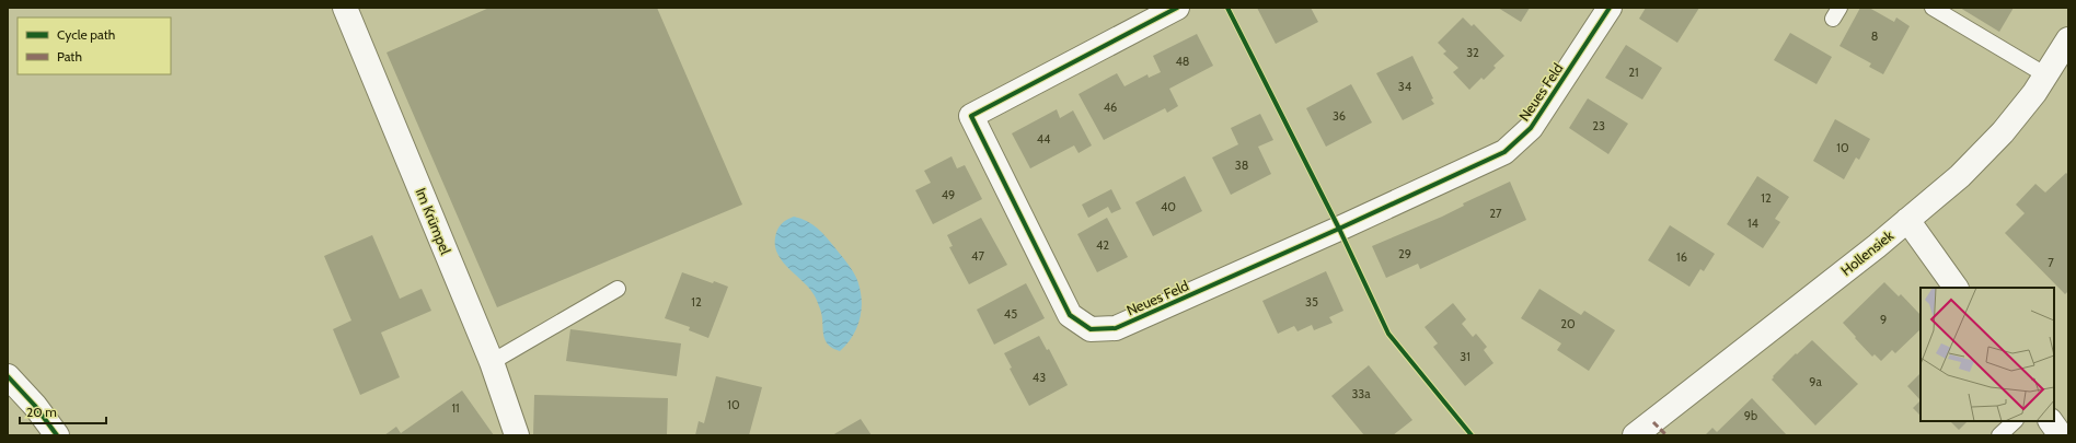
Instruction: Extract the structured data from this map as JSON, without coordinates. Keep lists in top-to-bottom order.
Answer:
{
  "streets": {
    "street": ["Neues Feld", "Im Krümpel", "Hollensiek"]
  },
  "house_numbers": [
    "8",
    "32",
    "48",
    "21",
    "34",
    "46",
    "36",
    "23",
    "44",
    "10",
    "38",
    "49",
    "12",
    "40",
    "27",
    "14",
    "42",
    "29",
    "47",
    "16",
    "7",
    "12",
    "35",
    "45",
    "9",
    "20",
    "31",
    "43",
    "9a",
    "33a",
    "10",
    "11",
    "9b"
  ],
  "legend": ["Cycle path", "Path"],
  "scale_bar": "20 m"
}
